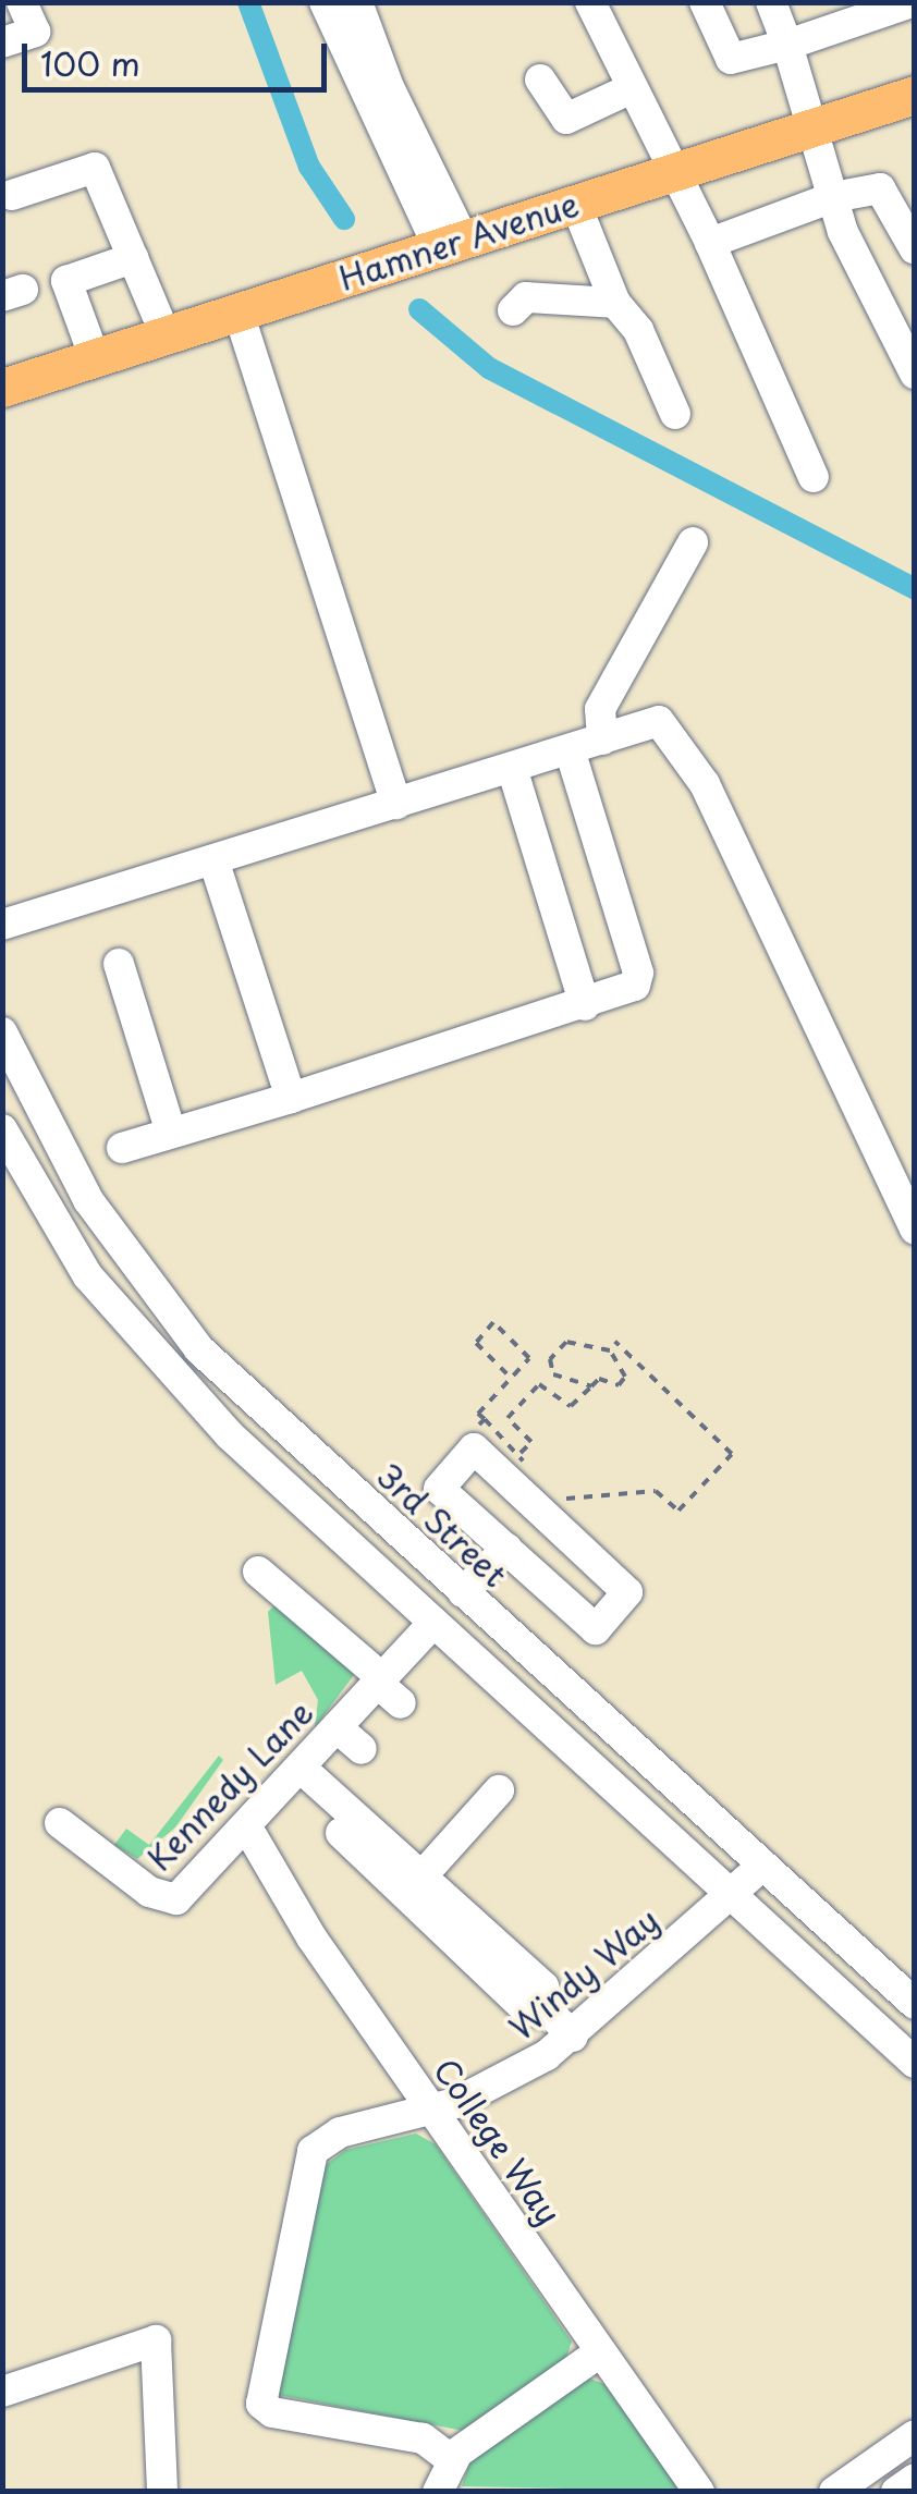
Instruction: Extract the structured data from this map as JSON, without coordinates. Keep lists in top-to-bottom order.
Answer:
{
  "streets": {
    "main road": ["Hamner Avenue"],
    "street": [
      "3rd Street",
      "Kennedy Lane",
      "Windy Way",
      "College Way"
    ]
  },
  "crossings": [
    ["3rd Street", "Windy Way"],
    ["Kennedy Lane", "College Way"],
    ["Windy Way", "College Way"]
  ],
  "scale_bar": "100 m"
}
